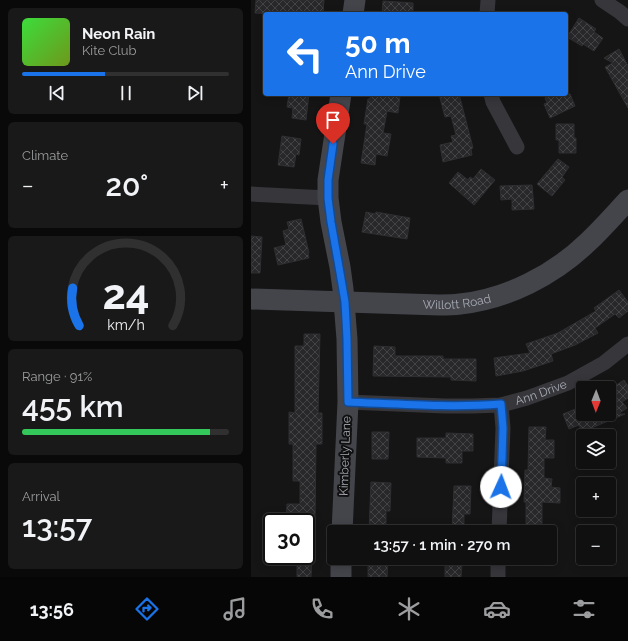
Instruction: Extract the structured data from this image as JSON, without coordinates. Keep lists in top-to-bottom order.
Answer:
{
  "streets": {
    "street": ["Willott Road", "Ann Drive", "Kimberly Lane"]
  },
  "crossings": [
    ["Willott Road", "Kimberly Lane"],
    ["Ann Drive", "Kimberly Lane"]
  ],
  "north": "bottom",
  "page": {
    "turn": ["50 m", "Ann Drive"],
    "song": ["Neon Rain", "Kite Club"],
    "tile": [
      "Climate",
      ["Range · 91%", "455 km"],
      ["Arrival", "13:57"]
    ],
    "heat": ["−", "20°", "+"],
    "map_buttons": ["+", "−"],
    "limit": "30",
    "trip": "13:57 · 1 min · 270 m",
    "tabs": "13:56",
    "gauge": ["24", "km/h"]
  }
}
